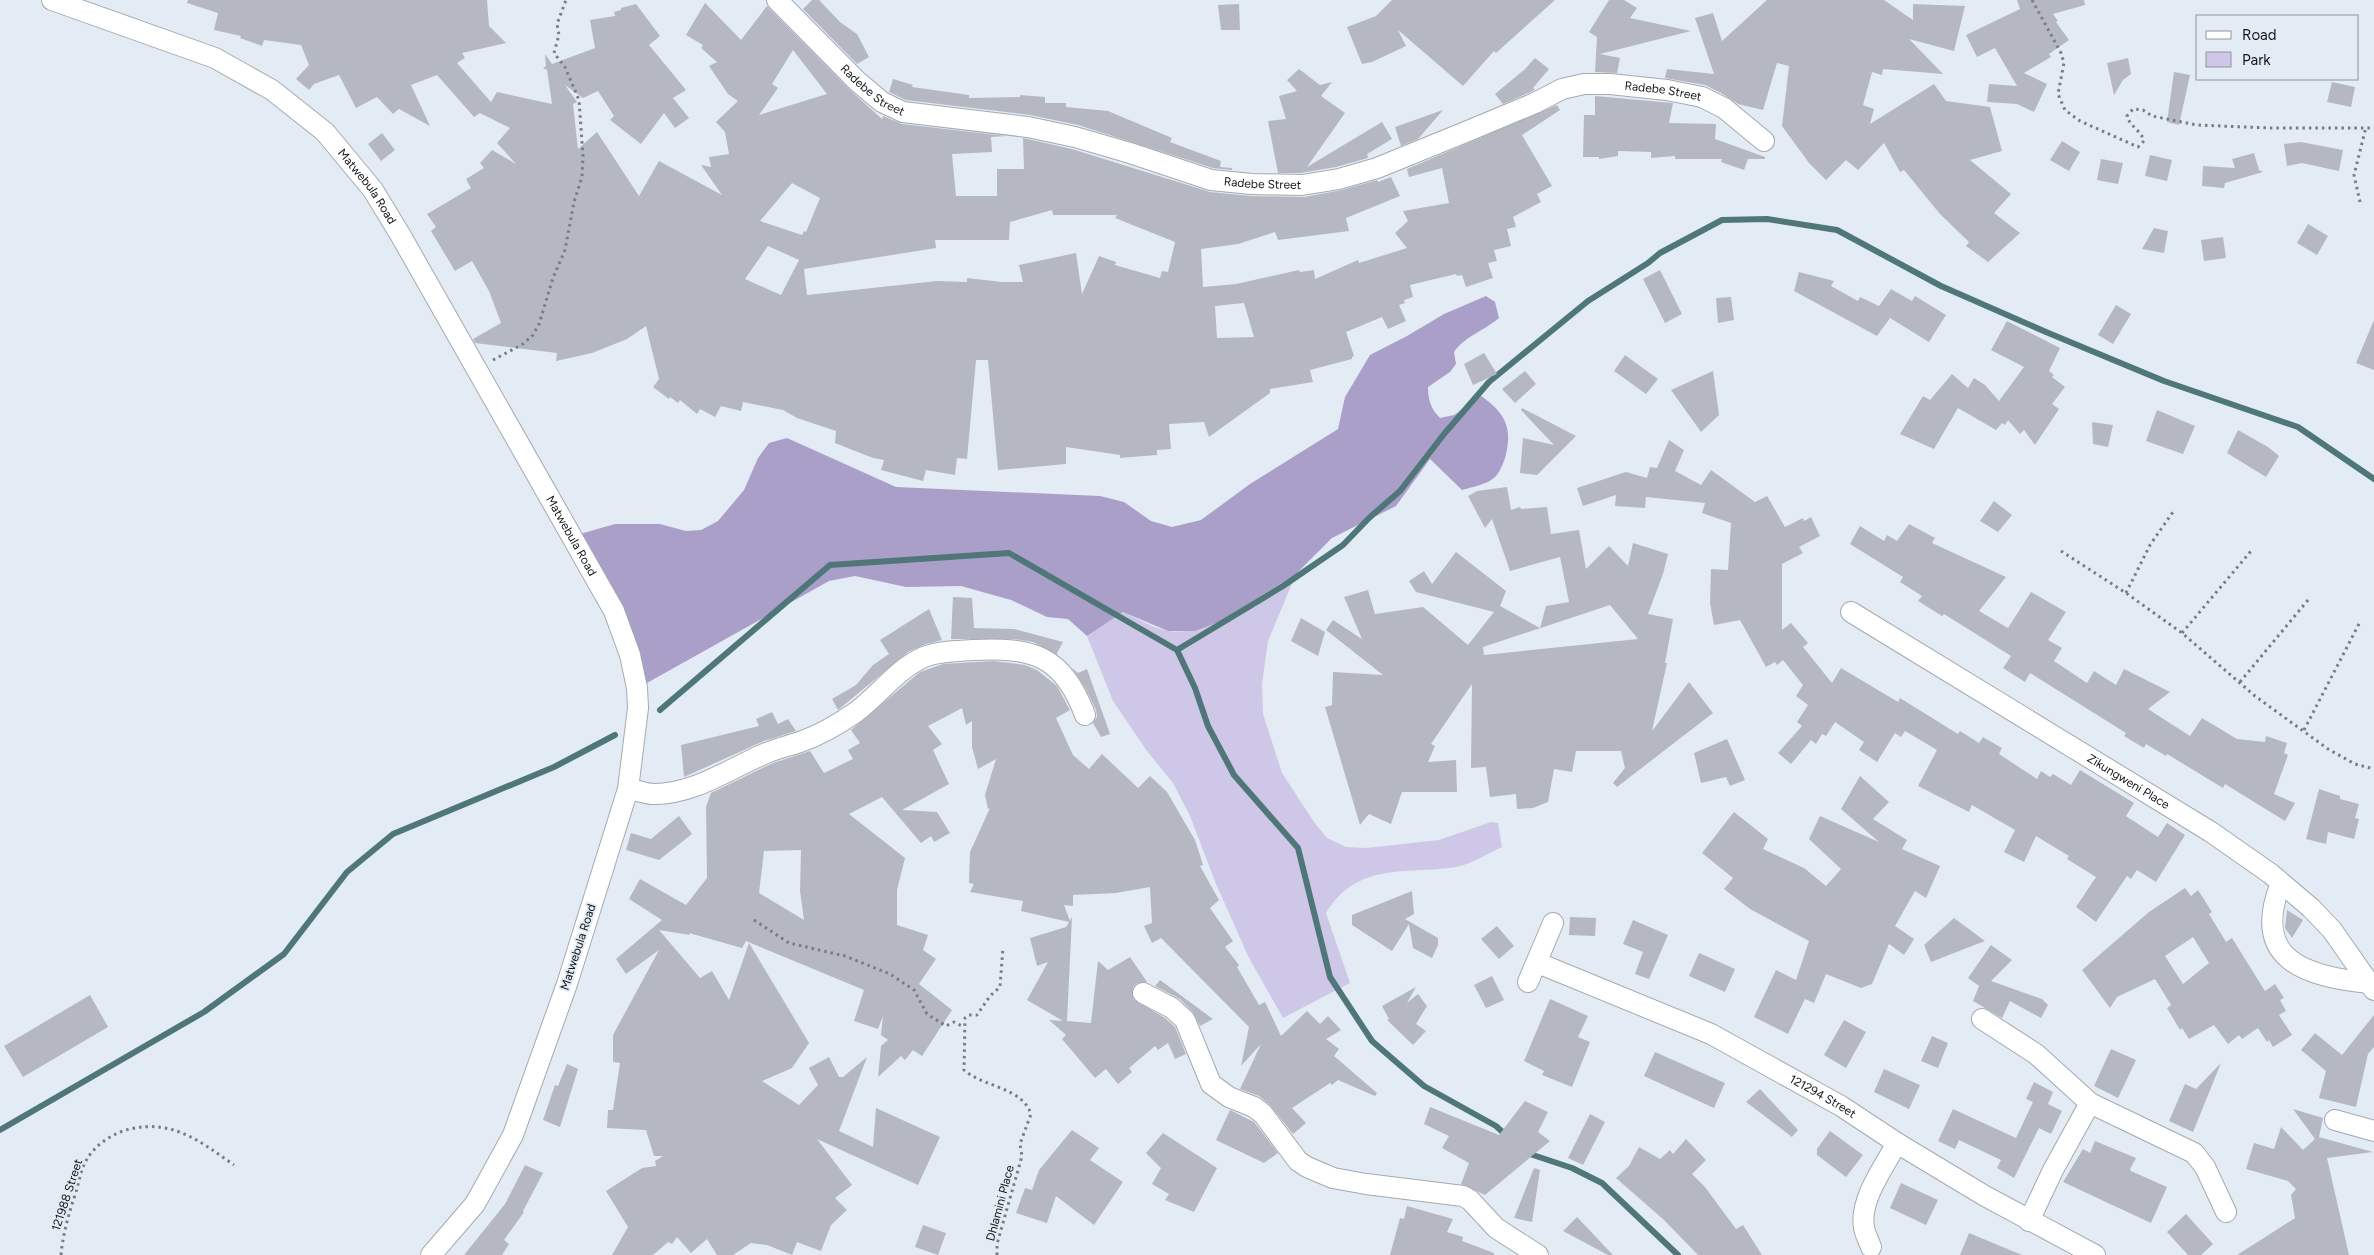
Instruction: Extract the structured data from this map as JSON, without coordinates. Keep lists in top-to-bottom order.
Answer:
{
  "streets": {
    "street": [
      "Radebe Street",
      "Matwebula Road",
      "Zikungweni Place",
      "121294 Street"
    ],
    "path": ["121988 Street", "Dhlamini Place"]
  },
  "legend": ["Road", "Park"]
}
